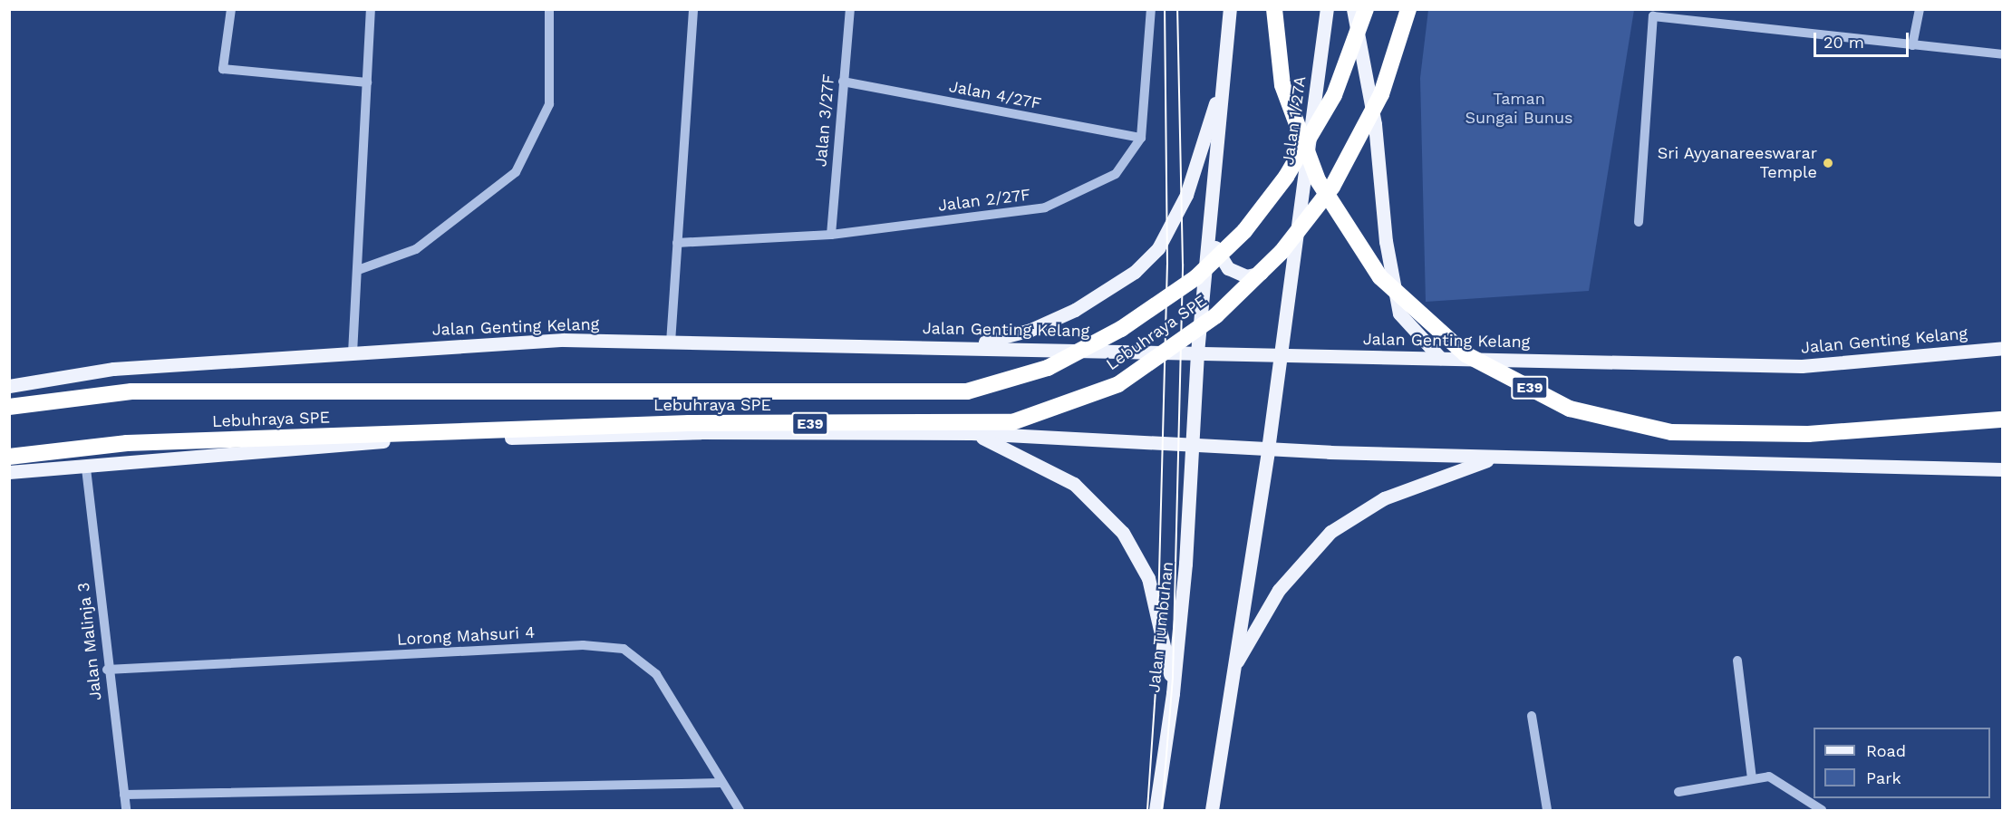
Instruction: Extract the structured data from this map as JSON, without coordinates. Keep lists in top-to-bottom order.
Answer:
{
  "streets": {
    "highway": ["Lebuhraya SPE", "E39"],
    "main road": ["Jalan 1/27A", "Jalan Genting Kelang", "Jalan Tumbuhan"],
    "street": [
      "Jalan 4/27F",
      "Jalan 3/27F",
      "Jalan 2/27F",
      "Lorong Mahsuri 4",
      "Jalan Malinja 3"
    ]
  },
  "crossings": [
    ["Jalan 4/27F", "Jalan 3/27F"],
    ["Jalan 4/27F", "Jalan 2/27F"],
    ["Jalan 3/27F", "Jalan 2/27F"],
    ["Jalan 1/27A", "Jalan Genting Kelang"],
    ["Lorong Mahsuri 4", "Jalan Malinja 3"]
  ],
  "parks": ["Taman Sungai Bunus"],
  "places": ["Sri Ayyanareeswarar Temple"],
  "legend": ["Road", "Park"],
  "scale_bar": "20 m"
}
